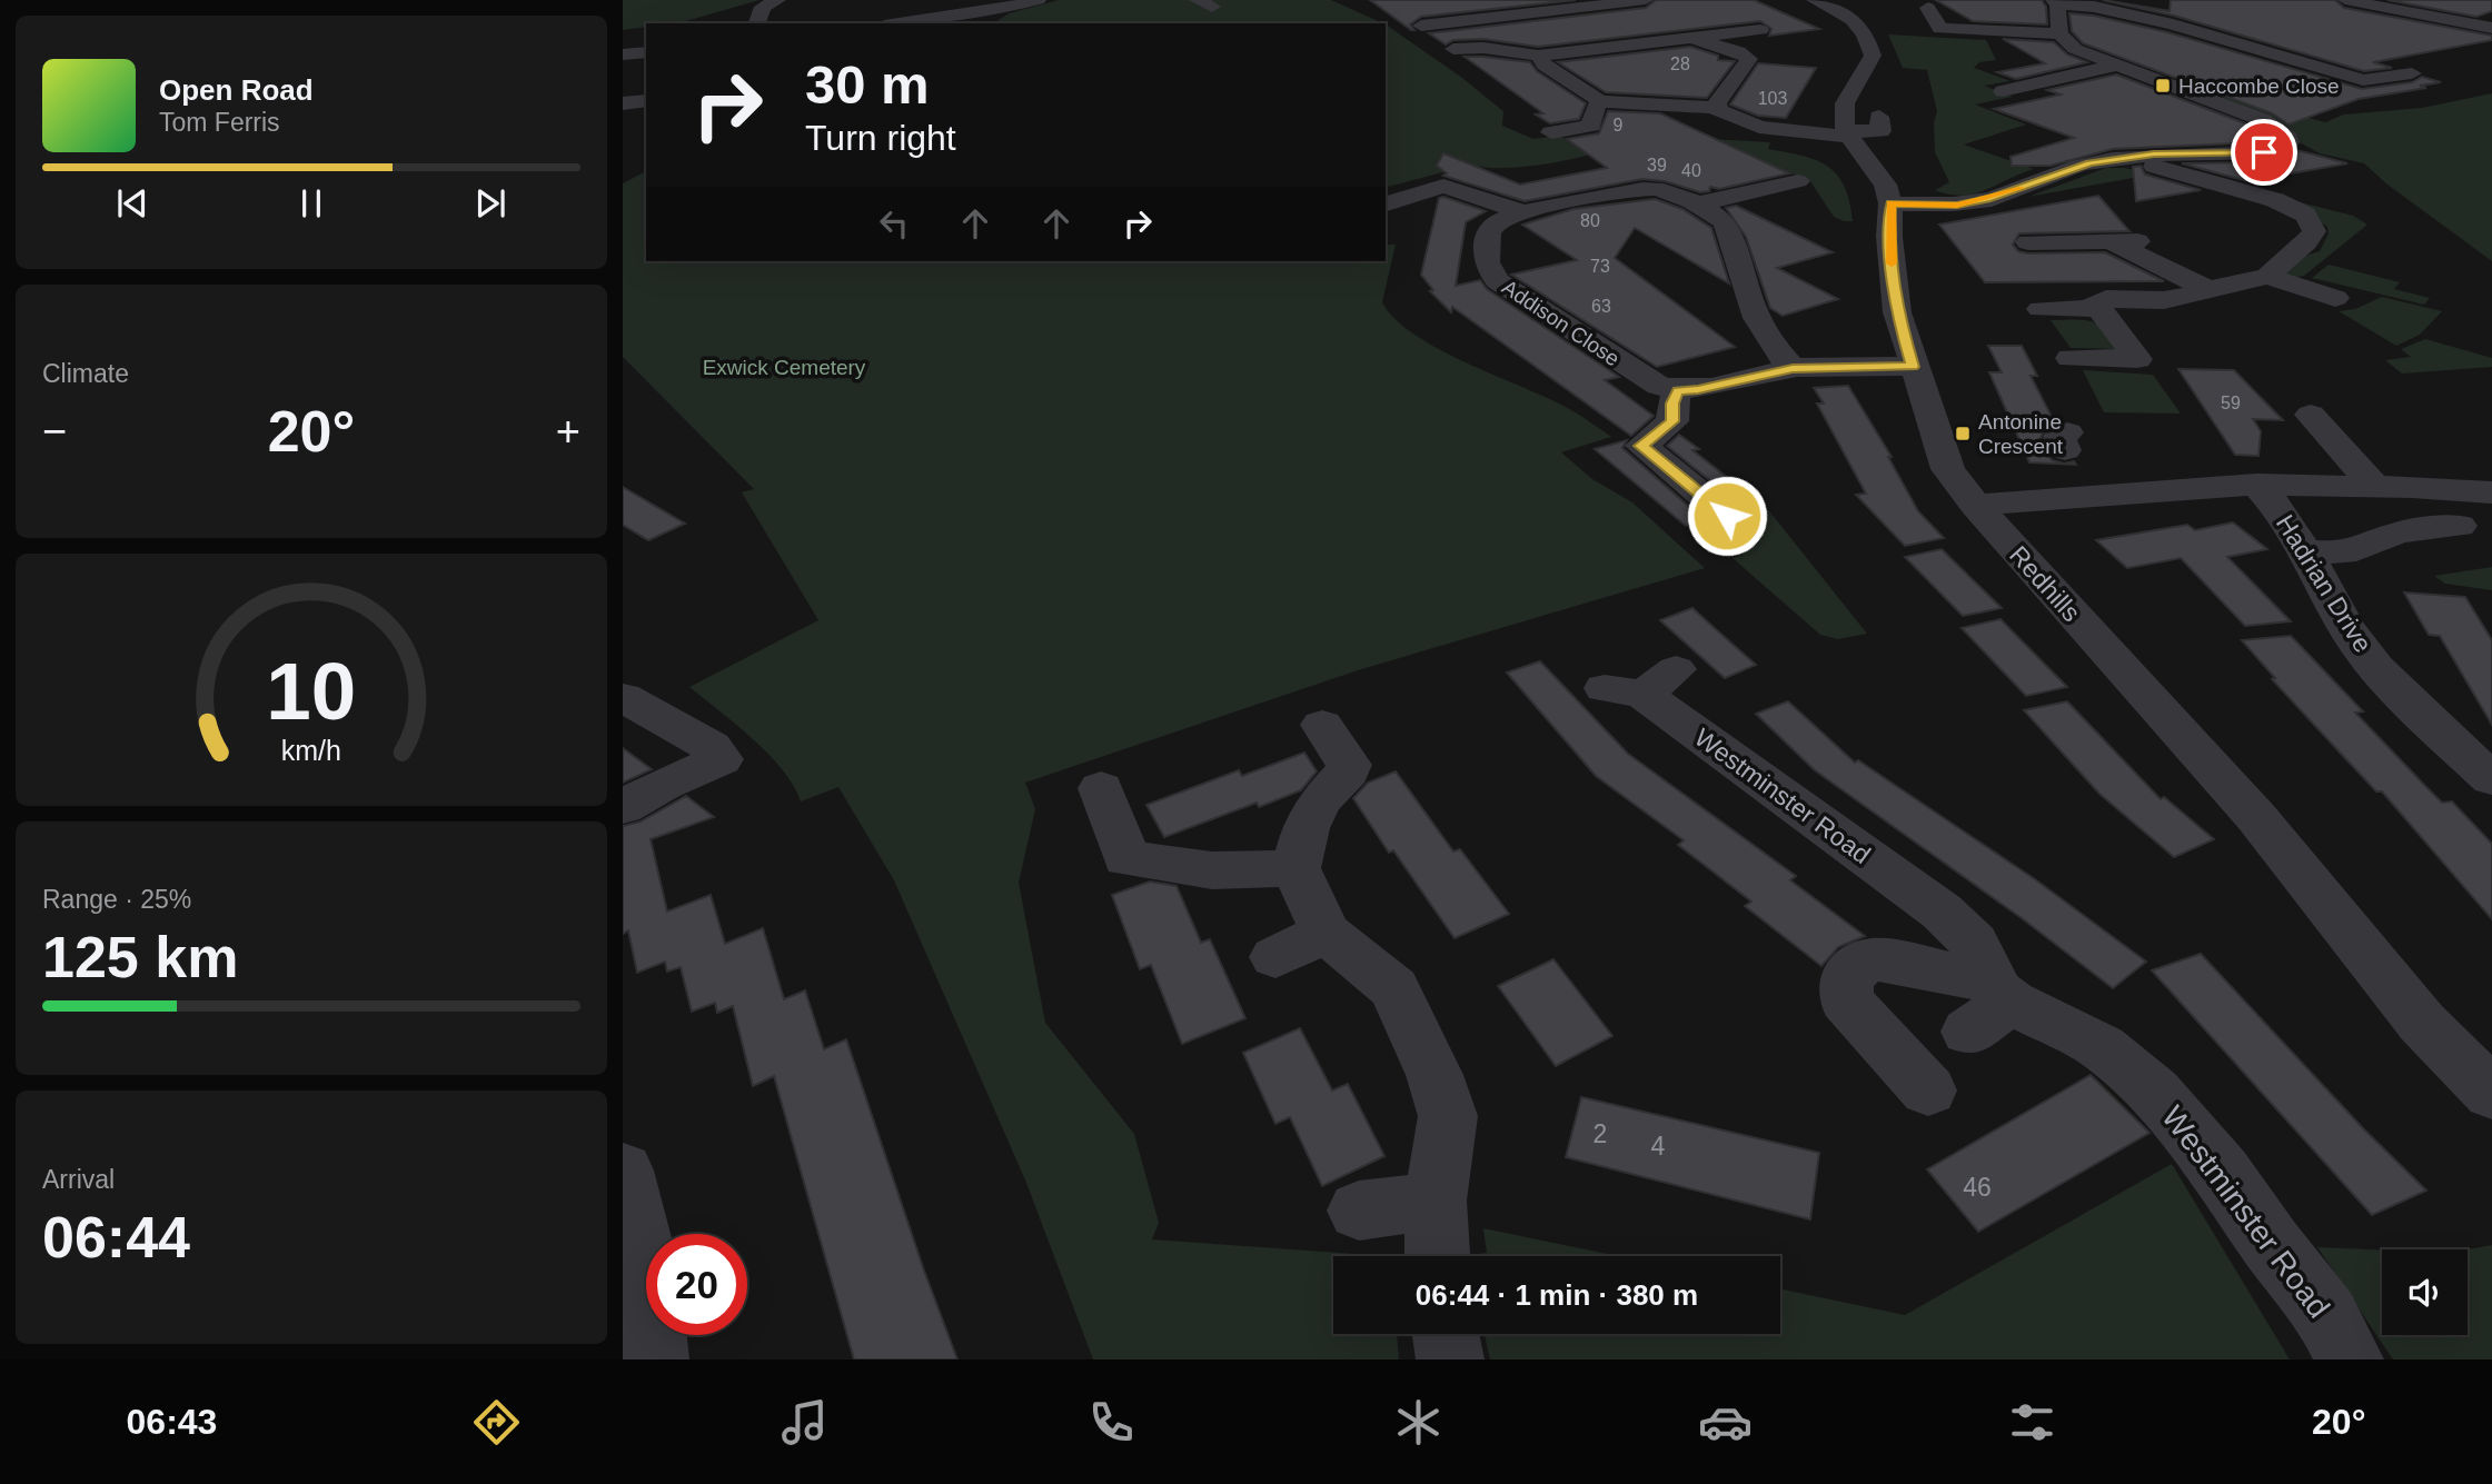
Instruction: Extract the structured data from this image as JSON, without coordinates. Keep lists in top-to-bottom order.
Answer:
{
  "streets": {
    "street": [
      "Addison Close",
      "Redhills",
      "Hadrian Drive",
      "Westminster Road"
    ]
  },
  "crossings": [
    ["Addison Close", "Redhills"]
  ],
  "parks": ["Exwick Cemetery"],
  "places": {
    "transit": ["Haccombe Close", "Antonine Crescent"]
  },
  "house_numbers": [
    "28",
    "103",
    "9",
    "39",
    "40",
    "80",
    "73",
    "63",
    "59",
    "2",
    "4",
    "46"
  ],
  "page": {
    "turn": ["30 m", "Turn right"],
    "song": ["Open Road", "Tom Ferris"],
    "tile": [
      "Climate",
      ["Range · 25%", "125 km"],
      ["Arrival", "06:44"]
    ],
    "heat": ["−", "20°", "+"],
    "limit": "20",
    "trip": "06:44 · 1 min · 380 m",
    "tabs": ["06:43", "20°"],
    "gauge": ["10", "km/h"]
  }
}
